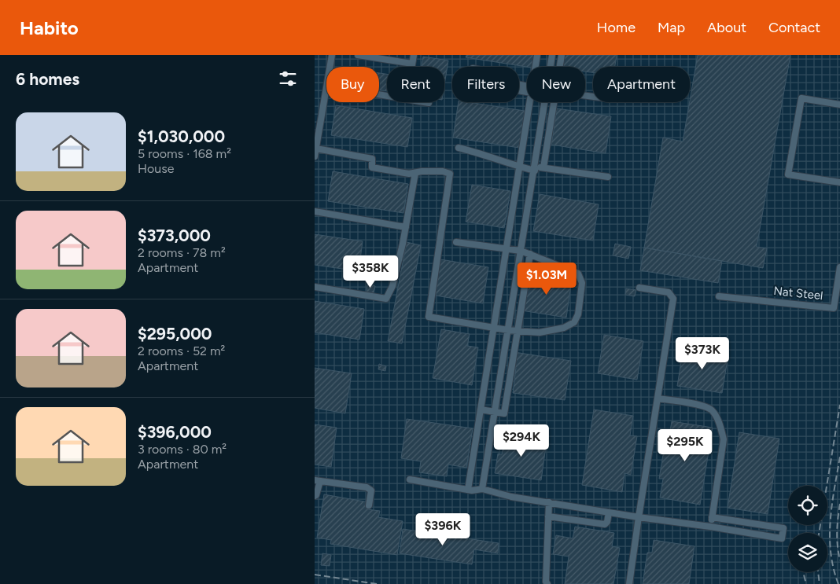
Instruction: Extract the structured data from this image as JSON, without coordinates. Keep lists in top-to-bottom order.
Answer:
{
  "streets": {
    "street": ["Nat Steel"]
  },
  "page": {
    "header": "Habito",
    "nav": [
      "Home",
      "Map",
      "About",
      "Contact"
    ],
    "heading": "6 homes",
    "chip": [
      "Buy",
      "Rent",
      "Filters",
      "New",
      "Apartment"
    ],
    "list": [
      {
        "name": "$1,030,000",
        "note": "5 rooms · 168 m² · House"
      },
      {
        "name": "$373,000",
        "note": "2 rooms · 78 m² · Apartment"
      },
      {
        "name": "$295,000",
        "note": "2 rooms · 52 m² · Apartment"
      },
      {
        "name": "$396,000",
        "note": "3 rooms · 80 m² · Apartment"
      }
    ],
    "price": [
      "$358K",
      "$1.03M",
      "$373K",
      "$294K",
      "$295K",
      "$396K"
    ]
  }
}
